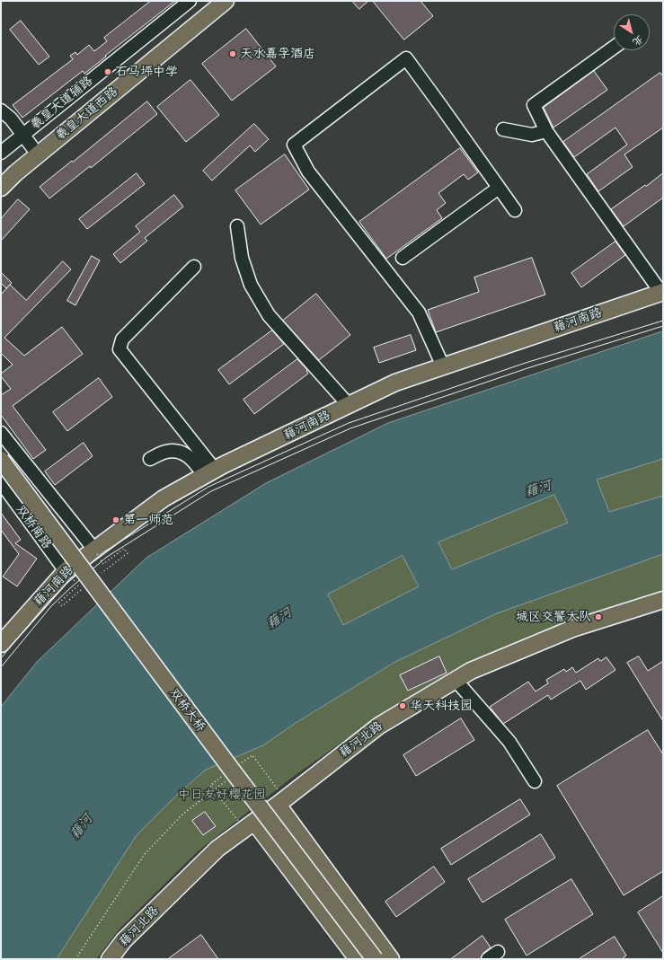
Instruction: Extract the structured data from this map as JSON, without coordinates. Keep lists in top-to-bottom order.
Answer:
{
  "streets": {
    "main road": [
      "羲皇大道西路",
      "藉河南路",
      "双桥大桥",
      "藉河北路"
    ],
    "street": ["羲皇大道辅路", "双桥南路"]
  },
  "crossings": [
    ["藉河南路", "双桥南路"]
  ],
  "water": ["藉河"],
  "parks": ["中日友好樱花园"],
  "places": [
    "天水嘉孚酒店",
    "石马坪中学",
    "第一师范",
    "城区交警大队",
    "华天科技园"
  ],
  "north": "bottom right"
}
